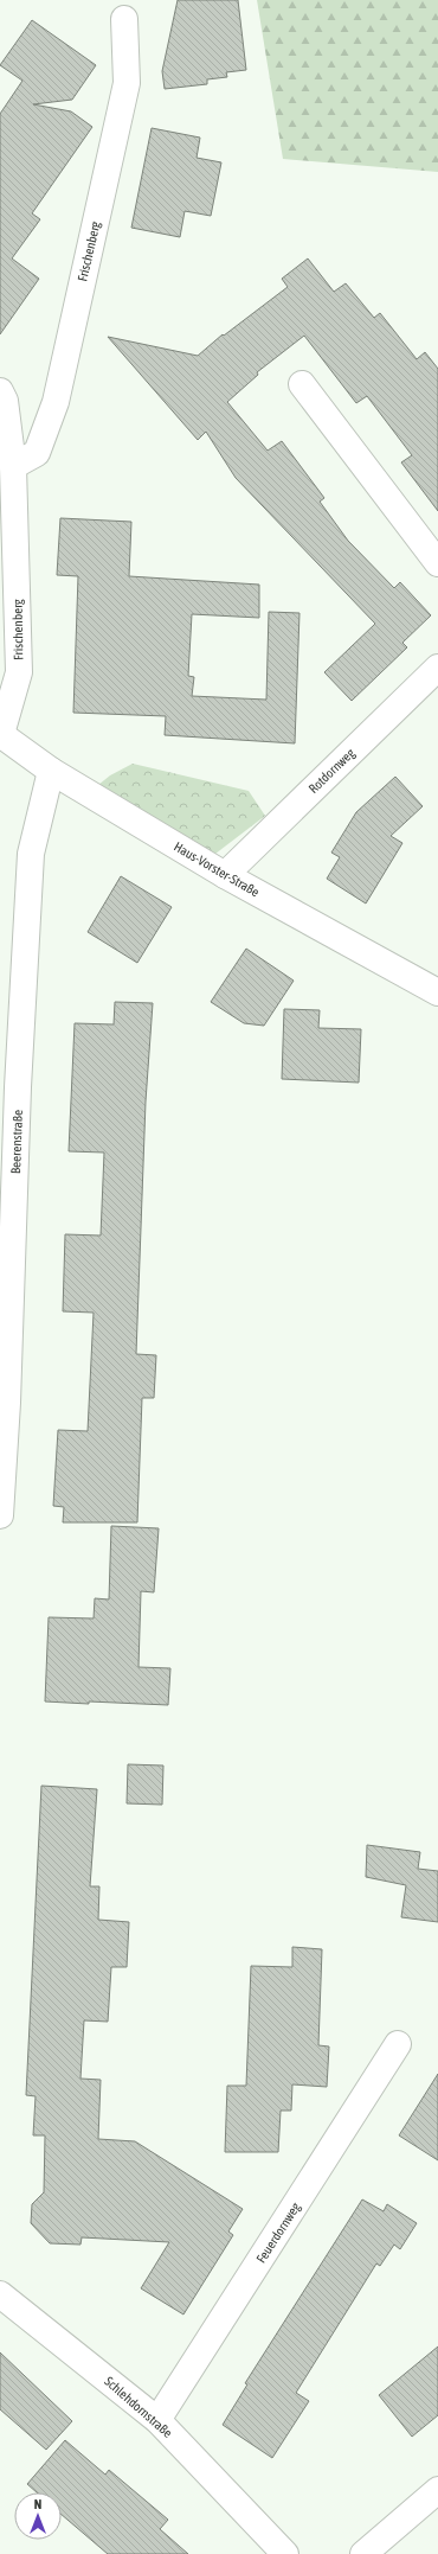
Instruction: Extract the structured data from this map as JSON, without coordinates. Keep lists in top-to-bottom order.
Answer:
{
  "streets": {
    "street": [
      "Frischenberg",
      "Rotdornweg",
      "Haus-Vorster-Straße",
      "Beerenstraße",
      "Feuerdornweg",
      "Schlehdornstraße"
    ]
  },
  "crossings": [
    ["Frischenberg", "Haus-Vorster-Straße"],
    ["Rotdornweg", "Haus-Vorster-Straße"],
    ["Haus-Vorster-Straße", "Beerenstraße"],
    ["Feuerdornweg", "Schlehdornstraße"]
  ],
  "north": "top"
}
